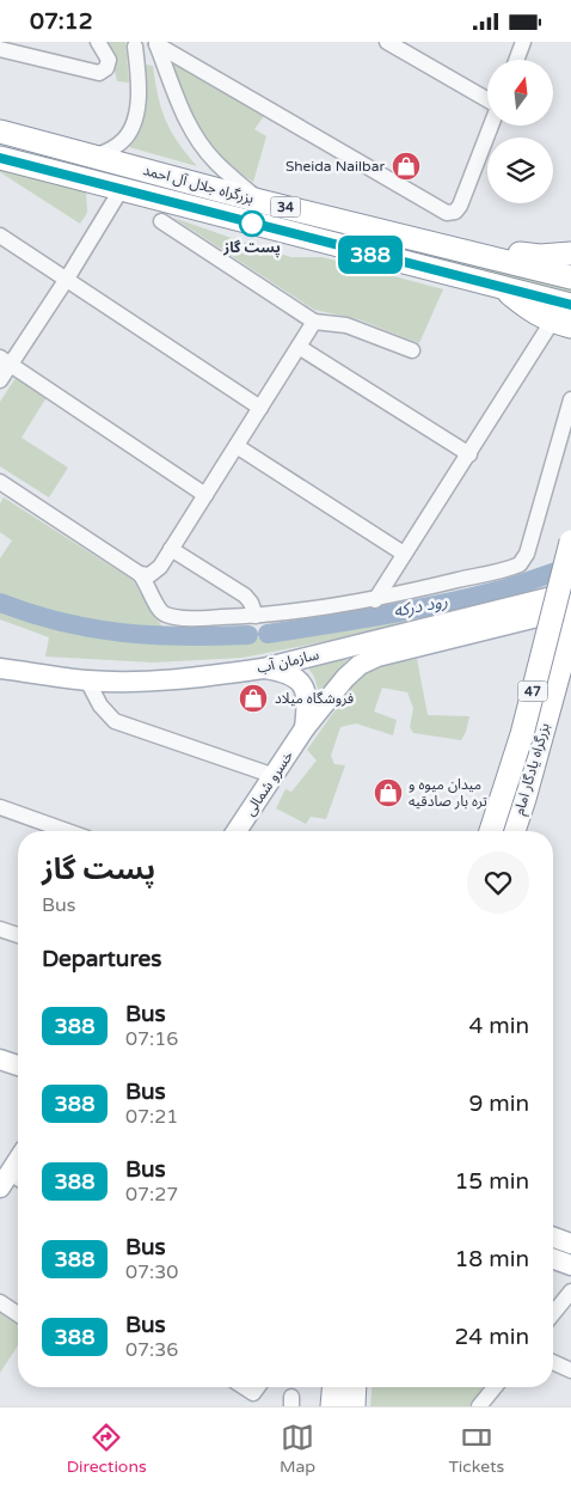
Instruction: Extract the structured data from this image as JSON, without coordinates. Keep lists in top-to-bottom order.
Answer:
{
  "streets": {
    "highway": [
      "بزرگراه جلال آل احمد",
      "34",
      "47",
      "بزرگراه یادگار امام"
    ],
    "main road": ["سازمان آب", "خسرو شمالی"]
  },
  "crossings": [
    ["سازمان آب", "خسرو شمالی"]
  ],
  "water": ["رود درکه"],
  "places": {
    "shop": ["Sheida Nailbar", "فروشگاه میلاد", "میدان میوه و تره بار صادقیه"],
    "other": ["پست گاز"]
  },
  "lines": ["bus line 388"],
  "north": "top",
  "page": {
    "status": "07:12",
    "on_map": "388",
    "heading": [
      ["پست گاز", "Bus"],
      "Departures"
    ],
    "list": [
      {
        "mark": "388",
        "name": "Bus",
        "note": "07:16",
        "value": "4 min"
      },
      {
        "mark": "388",
        "name": "Bus",
        "note": "07:21",
        "value": "9 min"
      },
      {
        "mark": "388",
        "name": "Bus",
        "note": "07:27",
        "value": "15 min"
      },
      {
        "mark": "388",
        "name": "Bus",
        "note": "07:30",
        "value": "18 min"
      },
      {
        "mark": "388",
        "name": "Bus",
        "note": "07:36",
        "value": "24 min"
      }
    ],
    "tabs": ["Directions", "Map", "Tickets"]
  }
}
